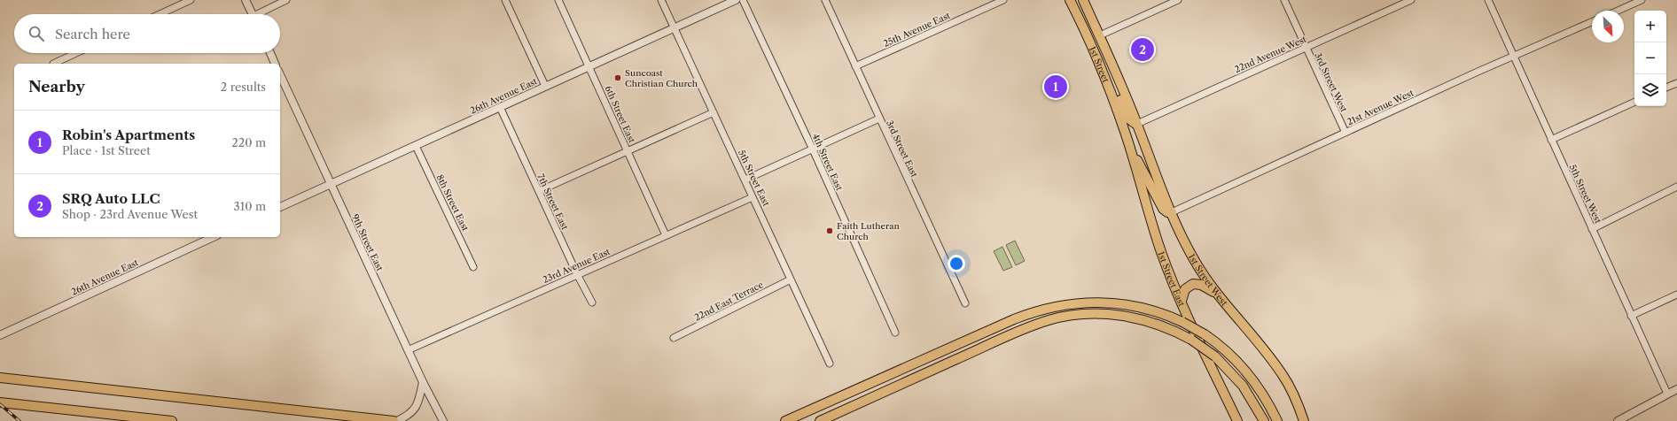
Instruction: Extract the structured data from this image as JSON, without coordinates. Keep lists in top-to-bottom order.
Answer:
{
  "streets": {
    "main road": ["1st Street", "1st Street East", "1st Street West"],
    "street": [
      "25th Avenue East",
      "22nd Avenue West",
      "3rd Street West",
      "26th Avenue East",
      "21st Avenue West",
      "6th Street East",
      "3rd Street East",
      "4th Street East",
      "5th Street East",
      "5th Street West",
      "7th Street East",
      "8th Street East",
      "9th Street East",
      "23rd Avenue East",
      "22nd East Terrace"
    ]
  },
  "crossings": [
    ["25th Avenue East", "3rd Street East"],
    ["22nd Avenue West", "1st Street"],
    ["22nd Avenue West", "3rd Street West"],
    ["22nd Avenue West", "1st Street West"],
    ["1st Street", "1st Street East"],
    ["1st Street", "1st Street West"],
    ["3rd Street West", "21st Avenue West"],
    ["26th Avenue East", "6th Street East"],
    ["26th Avenue East", "5th Street East"],
    ["26th Avenue East", "7th Street East"],
    ["26th Avenue East", "8th Street East"],
    ["26th Avenue East", "9th Street East"],
    ["21st Avenue West", "5th Street West"],
    ["21st Avenue West", "1st Street West"],
    ["6th Street East", "23rd Avenue East"],
    ["5th Street East", "23rd Avenue East"],
    ["5th Street East", "22nd East Terrace"],
    ["7th Street East", "23rd Avenue East"],
    ["9th Street East", "23rd Avenue East"]
  ],
  "places": ["Suncoast Christian Church", "Faith Lutheran Church"],
  "north": "bottom right",
  "page": {
    "map_buttons": ["+", "−"],
    "search": "Search here",
    "pins": ["2", "1"],
    "heading": ["Nearby", "2 results"],
    "list": [
      {
        "mark": "1",
        "name": "Robin's Apartments",
        "note": "Place · 1st Street",
        "value": "220 m"
      },
      {
        "mark": "2",
        "name": "SRQ Auto LLC",
        "note": "Shop · 23rd Avenue West",
        "value": "310 m"
      }
    ]
  }
}
